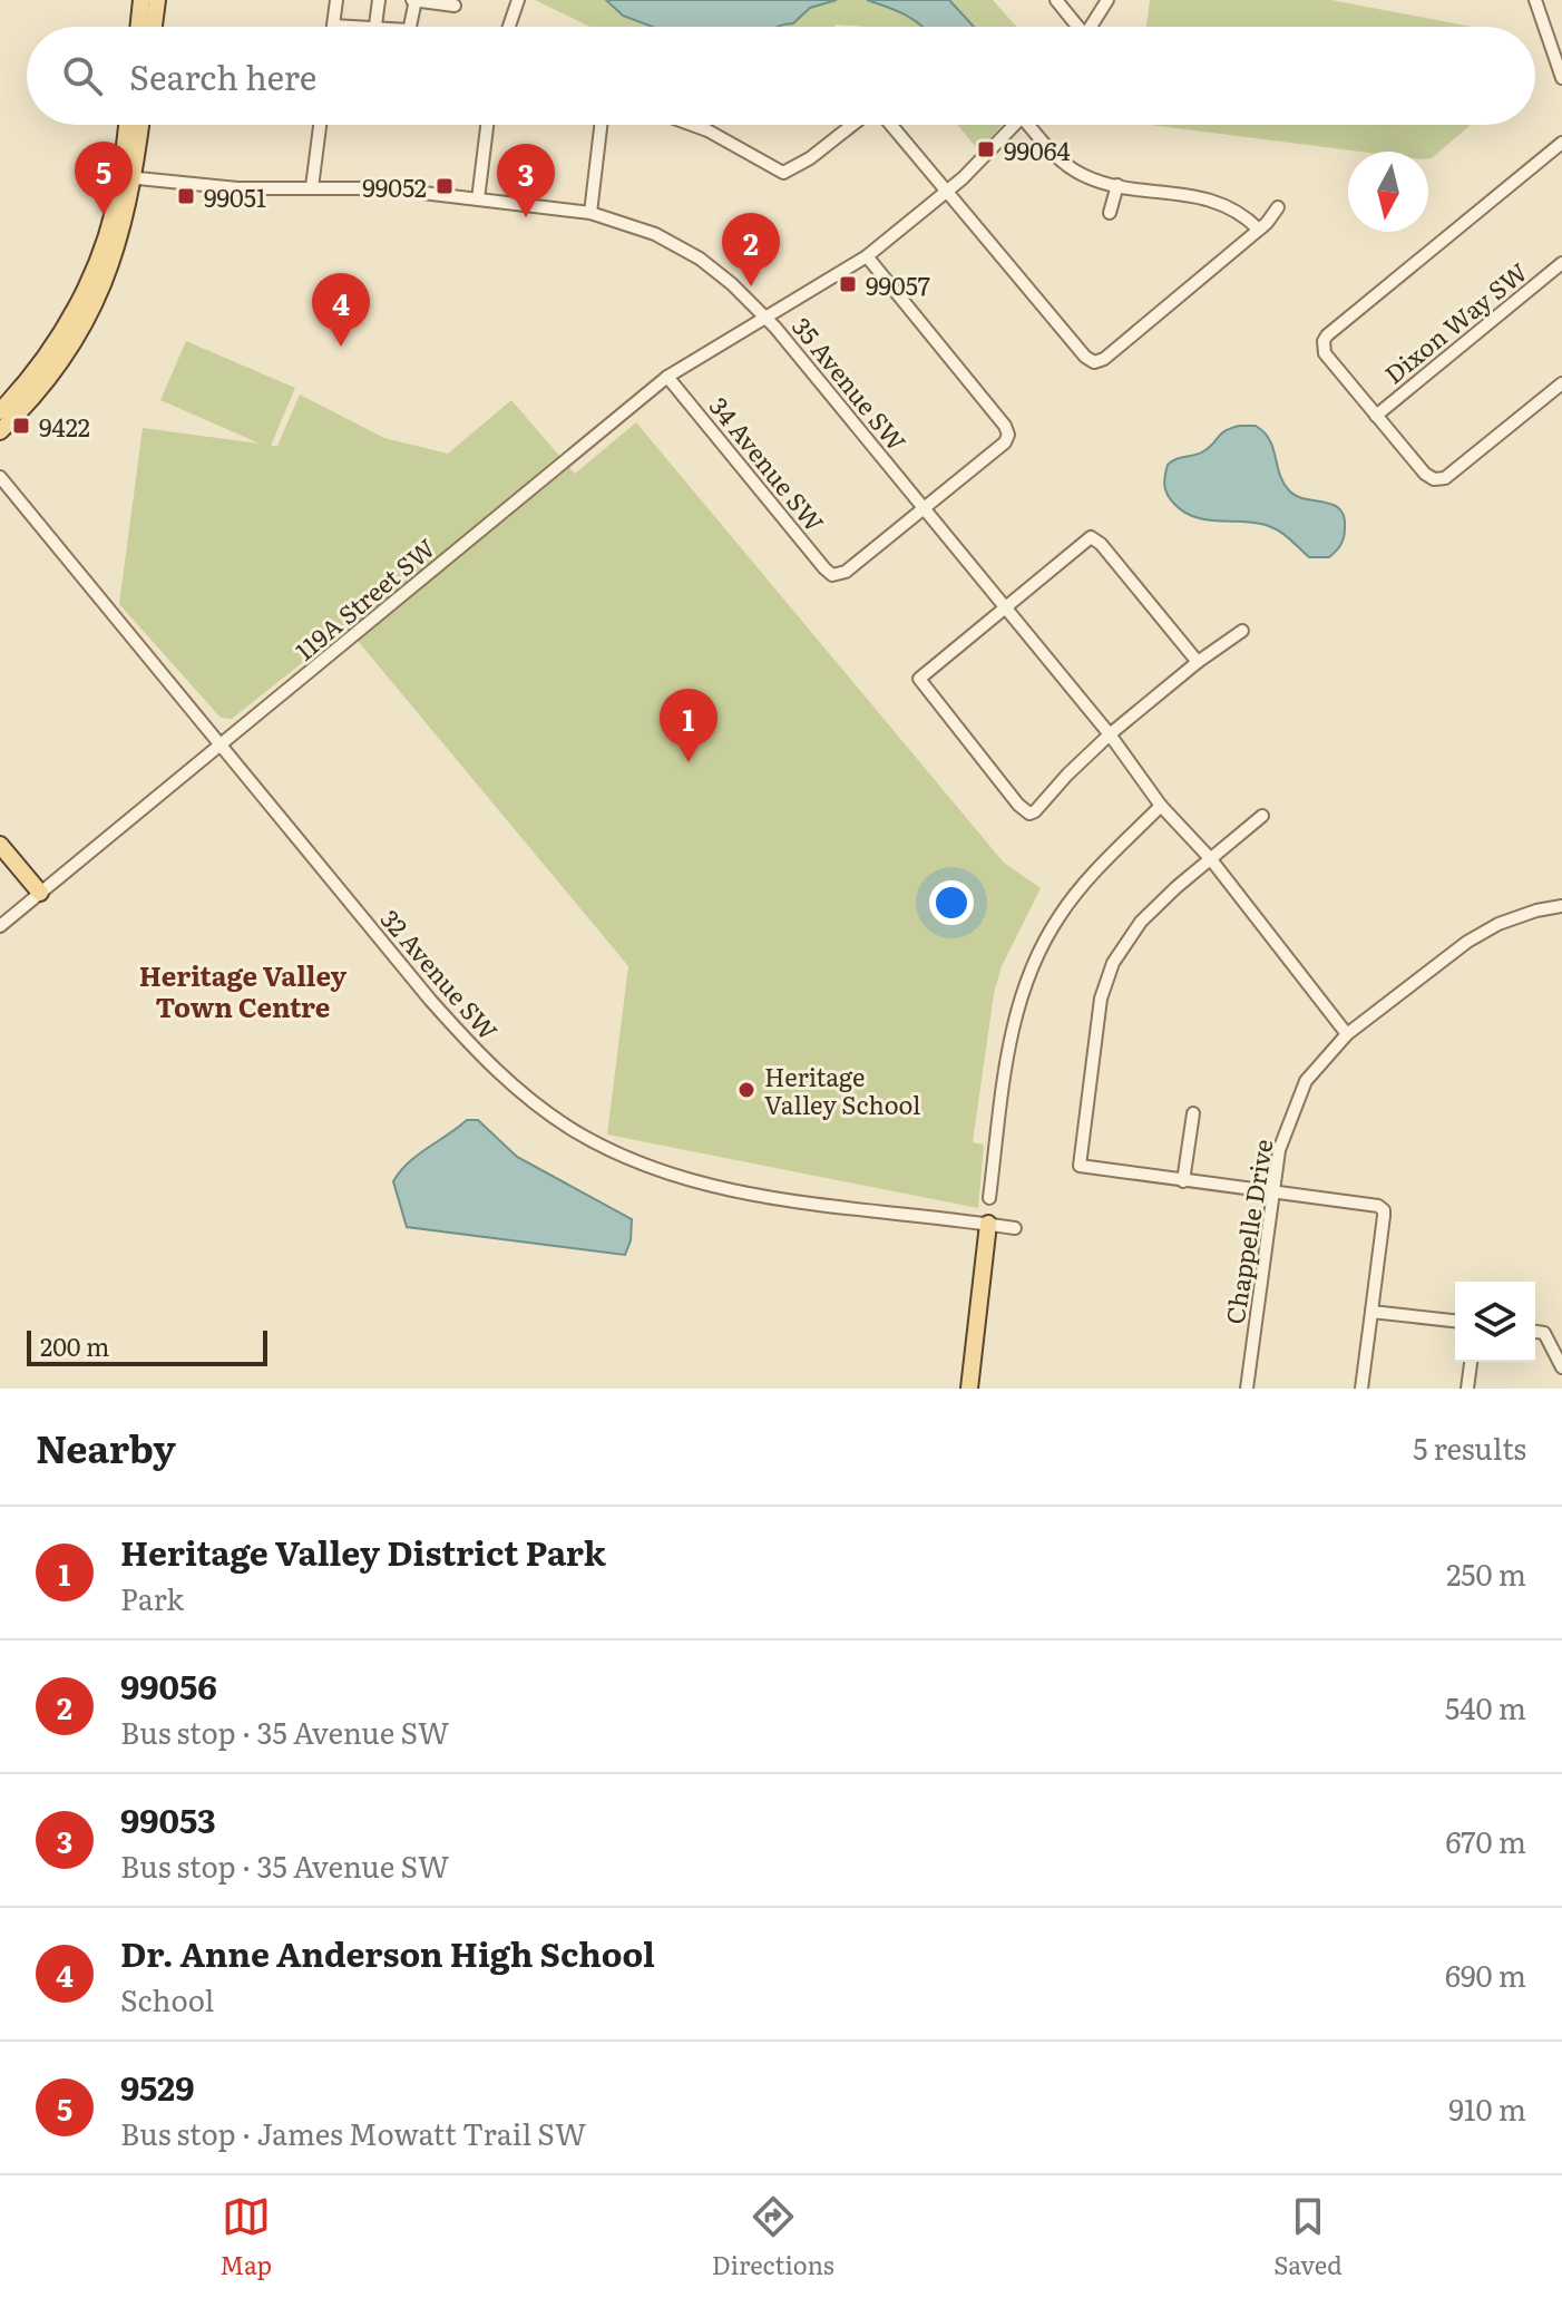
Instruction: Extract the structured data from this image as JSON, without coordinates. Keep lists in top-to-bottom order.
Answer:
{
  "streets": {
    "street": [
      "Dixon Way SW",
      "35 Avenue SW",
      "34 Avenue SW",
      "119A Street SW",
      "32 Avenue SW",
      "Chappelle Drive"
    ]
  },
  "crossings": [
    ["35 Avenue SW", "34 Avenue SW"],
    ["35 Avenue SW", "119A Street SW"],
    ["35 Avenue SW", "Chappelle Drive"],
    ["34 Avenue SW", "119A Street SW"],
    ["119A Street SW", "32 Avenue SW"]
  ],
  "districts": ["Heritage Valley Town Centre"],
  "places": {
    "transit": [
      "99064",
      "99052",
      "99051",
      "99057",
      "9422"
    ],
    "other": ["Heritage Valley School"]
  },
  "scale_bar": "200 m",
  "north": "bottom",
  "page": {
    "search": "Search here",
    "pins": [
      "5",
      "3",
      "2",
      "4",
      "1"
    ],
    "scale": "200 m",
    "heading": ["Nearby", "5 results"],
    "list": [
      {
        "mark": "1",
        "name": "Heritage Valley District Park",
        "note": "Park",
        "value": "250 m"
      },
      {
        "mark": "2",
        "name": "99056",
        "note": "Bus stop · 35 Avenue SW",
        "value": "540 m"
      },
      {
        "mark": "3",
        "name": "99053",
        "note": "Bus stop · 35 Avenue SW",
        "value": "670 m"
      },
      {
        "mark": "4",
        "name": "Dr. Anne Anderson High School",
        "note": "School",
        "value": "690 m"
      },
      {
        "mark": "5",
        "name": "9529",
        "note": "Bus stop · James Mowatt Trail SW",
        "value": "910 m"
      }
    ],
    "nav": ["Map", "Directions", "Saved"]
  }
}
